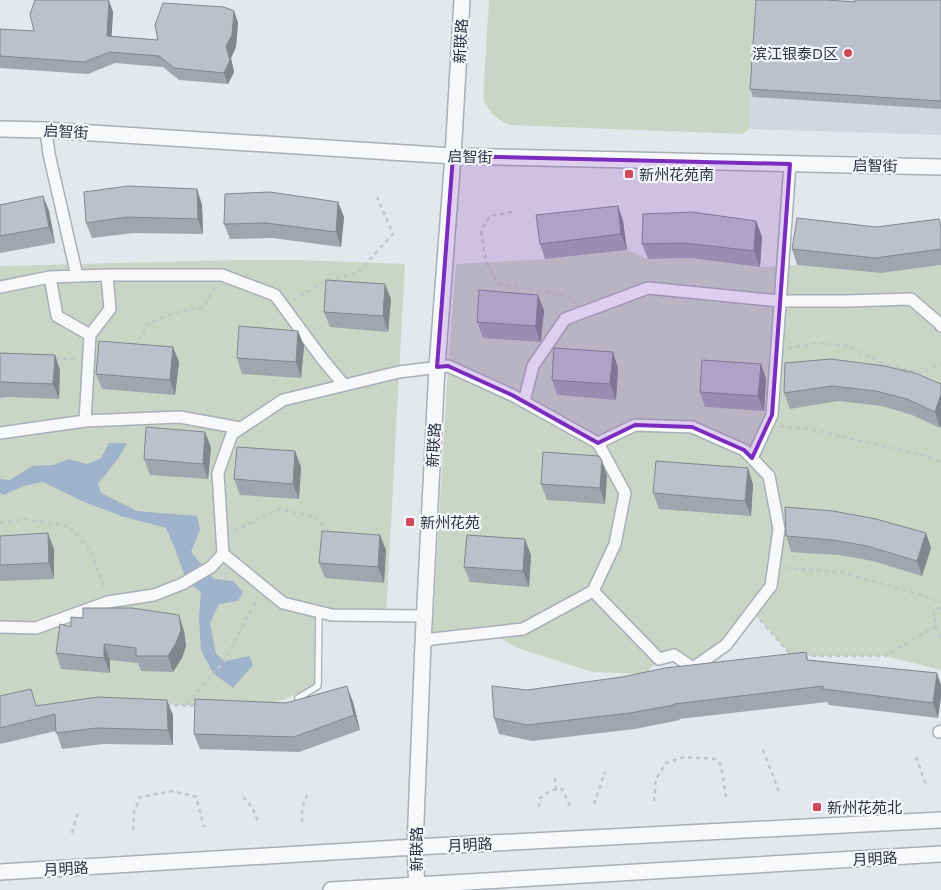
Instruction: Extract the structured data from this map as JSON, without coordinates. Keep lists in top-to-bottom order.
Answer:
{
  "streets": {
    "street": ["新联路", "启智街", "月明路"]
  },
  "crossings": [
    ["新联路", "启智街"],
    ["新联路", "月明路"]
  ],
  "places": {
    "other": ["滨江银泰D区"],
    "transit": ["新州花苑南", "新州花苑", "新州花苑北"]
  }
}
